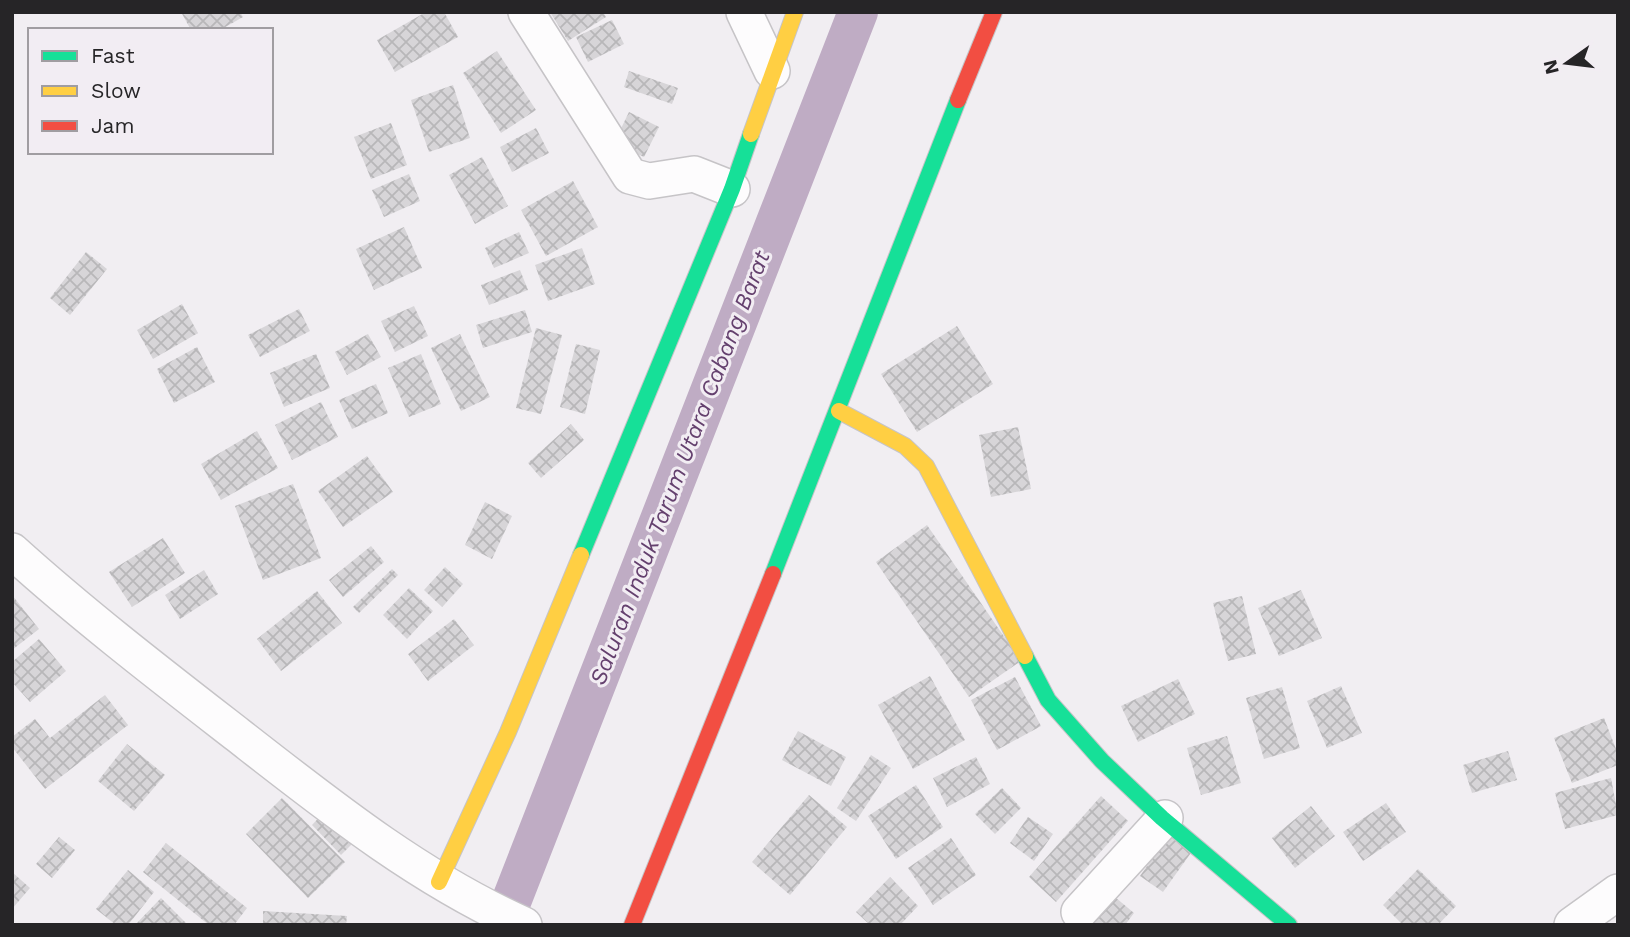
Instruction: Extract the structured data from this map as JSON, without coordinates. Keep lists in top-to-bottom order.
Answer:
{
  "water": ["Saluran Induk Tarum Utara Cabang Barat"],
  "legend": ["Fast", "Slow", "Jam"],
  "north": "left"
}
